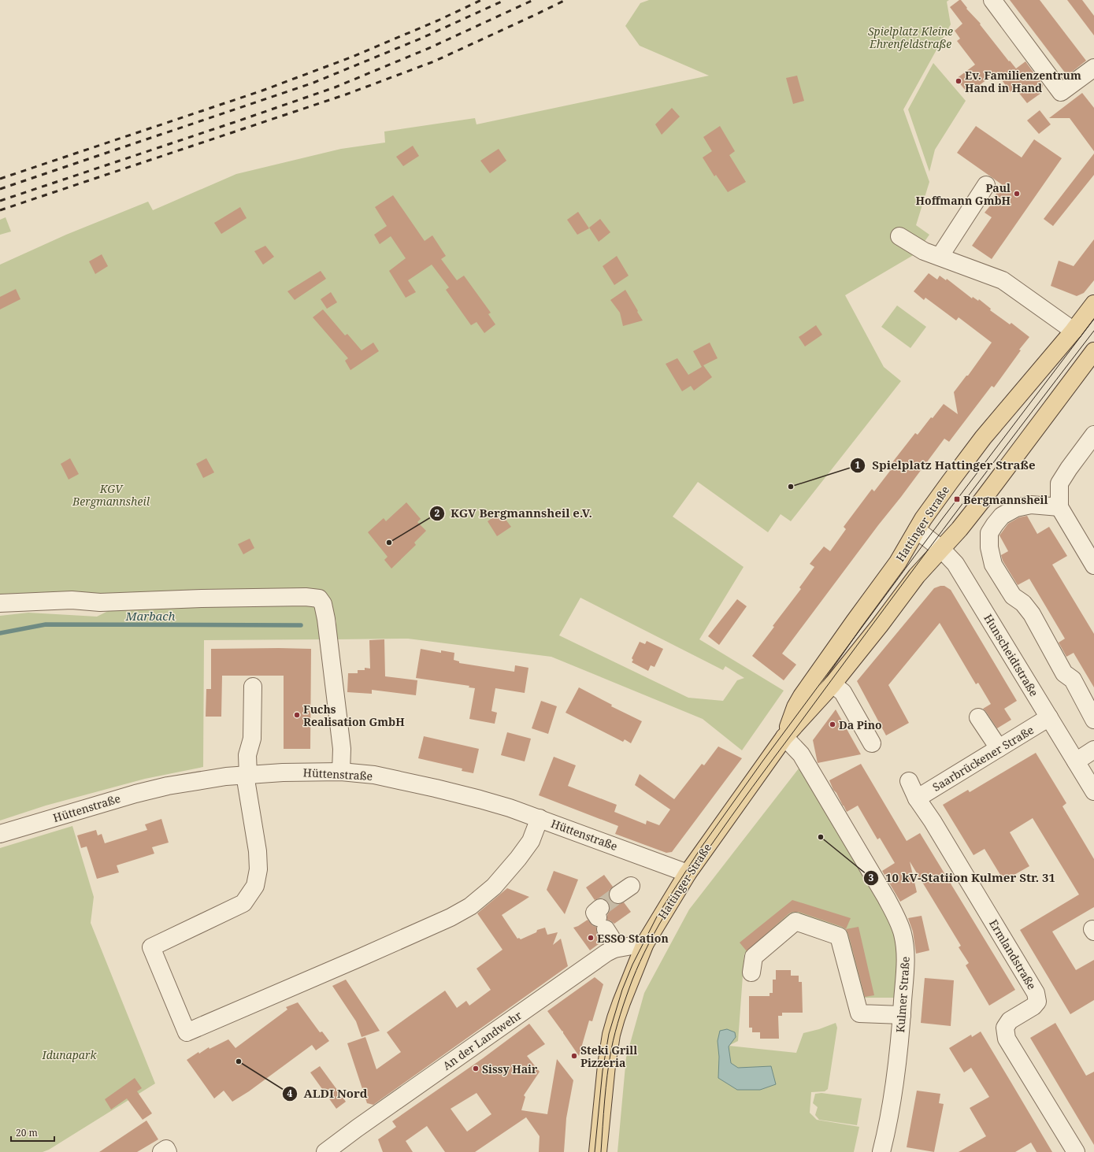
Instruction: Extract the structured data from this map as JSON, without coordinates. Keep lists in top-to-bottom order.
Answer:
{
  "streets": {
    "main road": ["Hattinger Straße"],
    "street": [
      "Hunscheidtstraße",
      "Saarbrückener Straße",
      "Hüttenstraße",
      "Ermlandstraße",
      "Kulmer Straße",
      "An der Landwehr"
    ]
  },
  "crossings": [
    ["Hattinger Straße", "Hunscheidtstraße"],
    ["Hattinger Straße", "Hüttenstraße"],
    ["Hattinger Straße", "Kulmer Straße"],
    ["Hattinger Straße", "An der Landwehr"],
    ["Hunscheidtstraße", "Saarbrückener Straße"],
    ["Saarbrückener Straße", "Ermlandstraße"]
  ],
  "water": ["Marbach"],
  "parks": ["Spielplatz Kleine Ehrenfeldstraße", "KGV Bergmannsheil", "Idunapark"],
  "places": {
    "other": [
      "Ev. Familienzentrum Hand in Hand",
      "Paul Hoffmann GmbH",
      "Spielplatz Hattinger Straße",
      "KGV Bergmannsheil e.V.",
      "Fuchs Realisation GmbH",
      "Da Pino",
      "10 kV-Statiion Kulmer Str. 31",
      "ESSO Station",
      "Steki Grill Pizzeria",
      "ALDI Nord",
      "Sissy Hair"
    ],
    "transit": ["Bergmannsheil"]
  },
  "scale_bar": "20 m"
}
